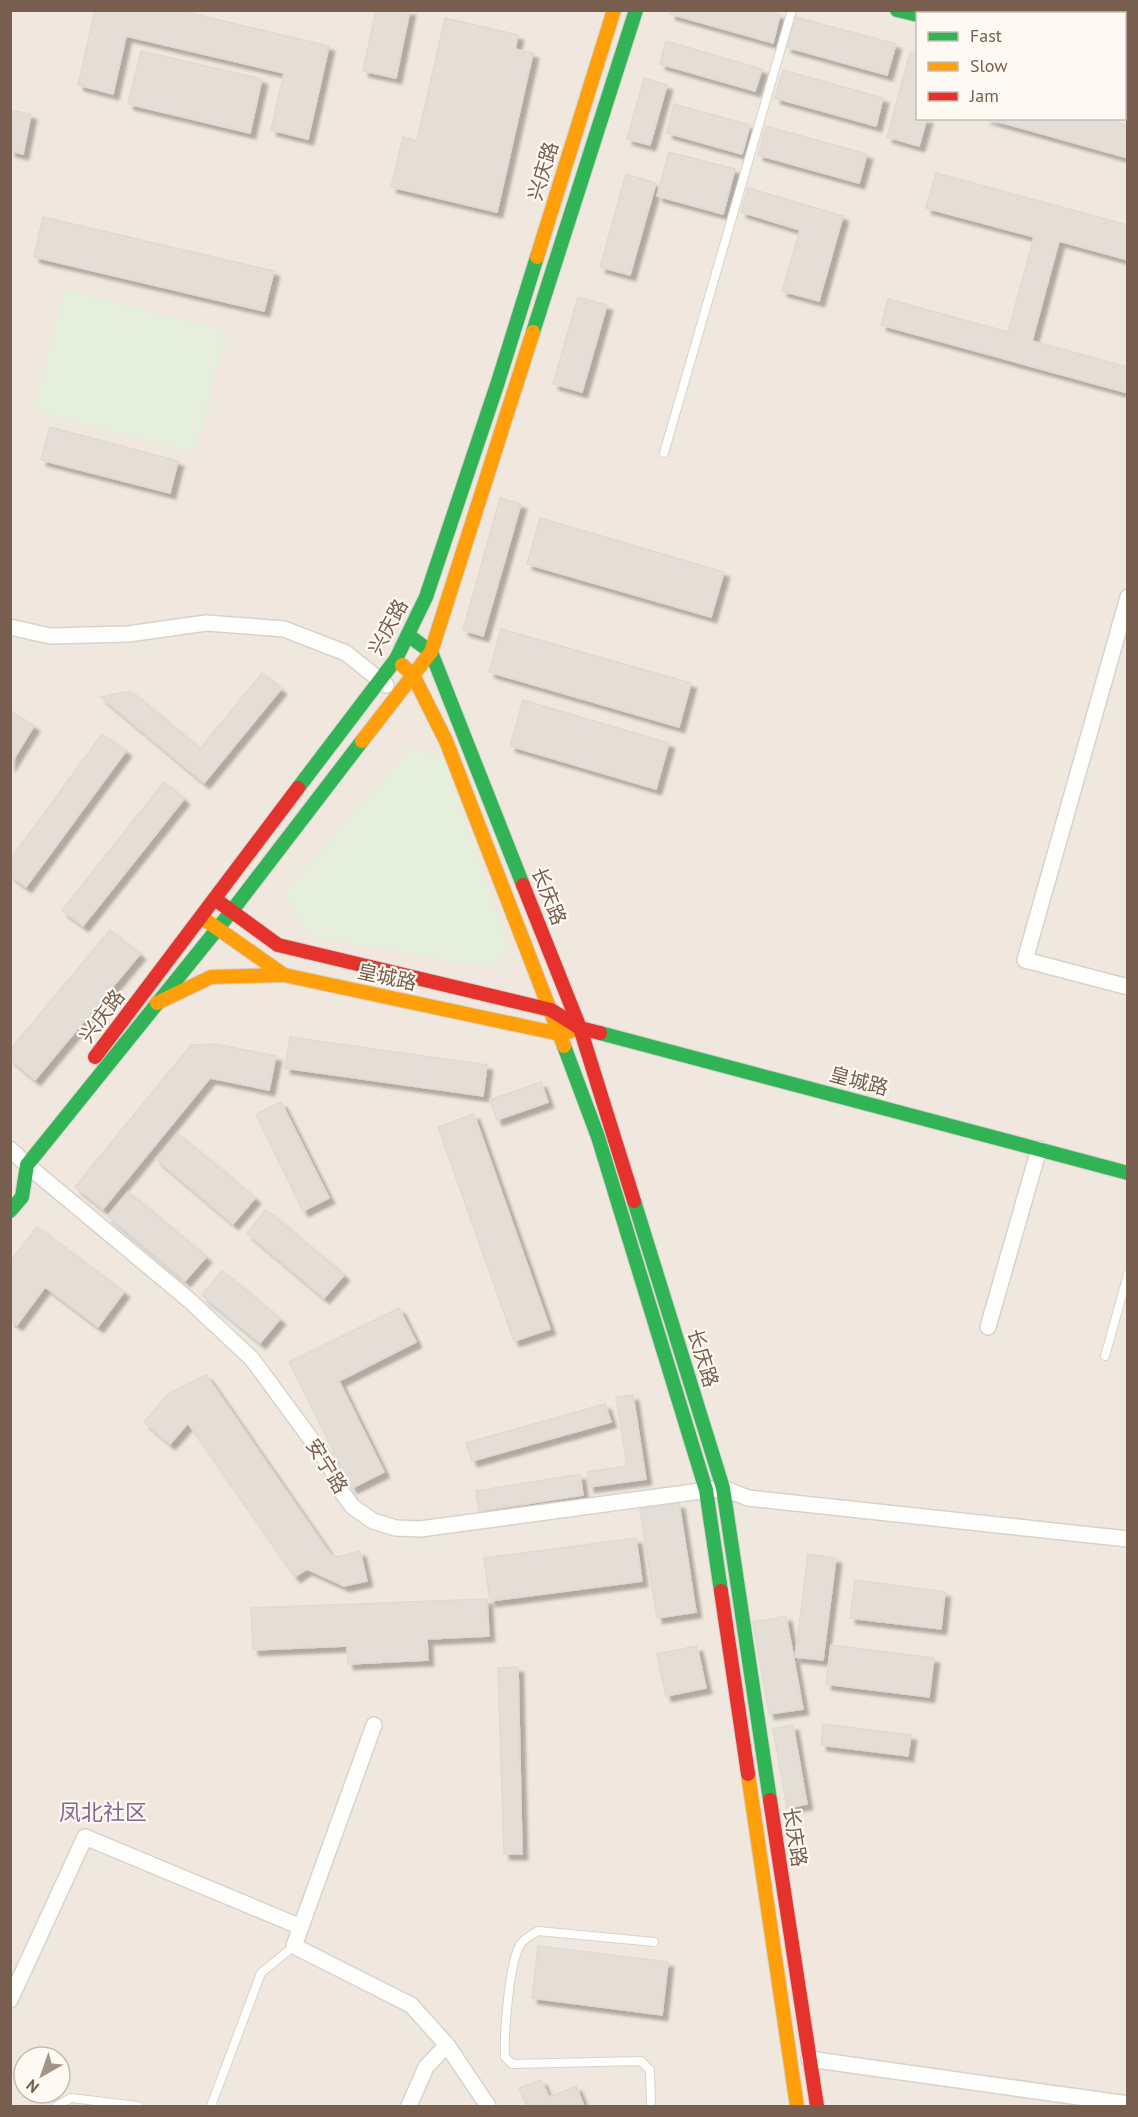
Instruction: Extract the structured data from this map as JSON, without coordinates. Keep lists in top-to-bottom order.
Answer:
{
  "streets": {
    "main road": ["兴庆路", "长庆路", "皇城路"],
    "street": ["安宁路"]
  },
  "crossings": [
    ["兴庆路", "长庆路"],
    ["兴庆路", "皇城路"],
    ["兴庆路", "安宁路"],
    ["长庆路", "皇城路"],
    ["长庆路", "安宁路"]
  ],
  "districts": ["凤北社区"],
  "legend": ["Fast", "Slow", "Jam"],
  "north": "bottom left"
}
